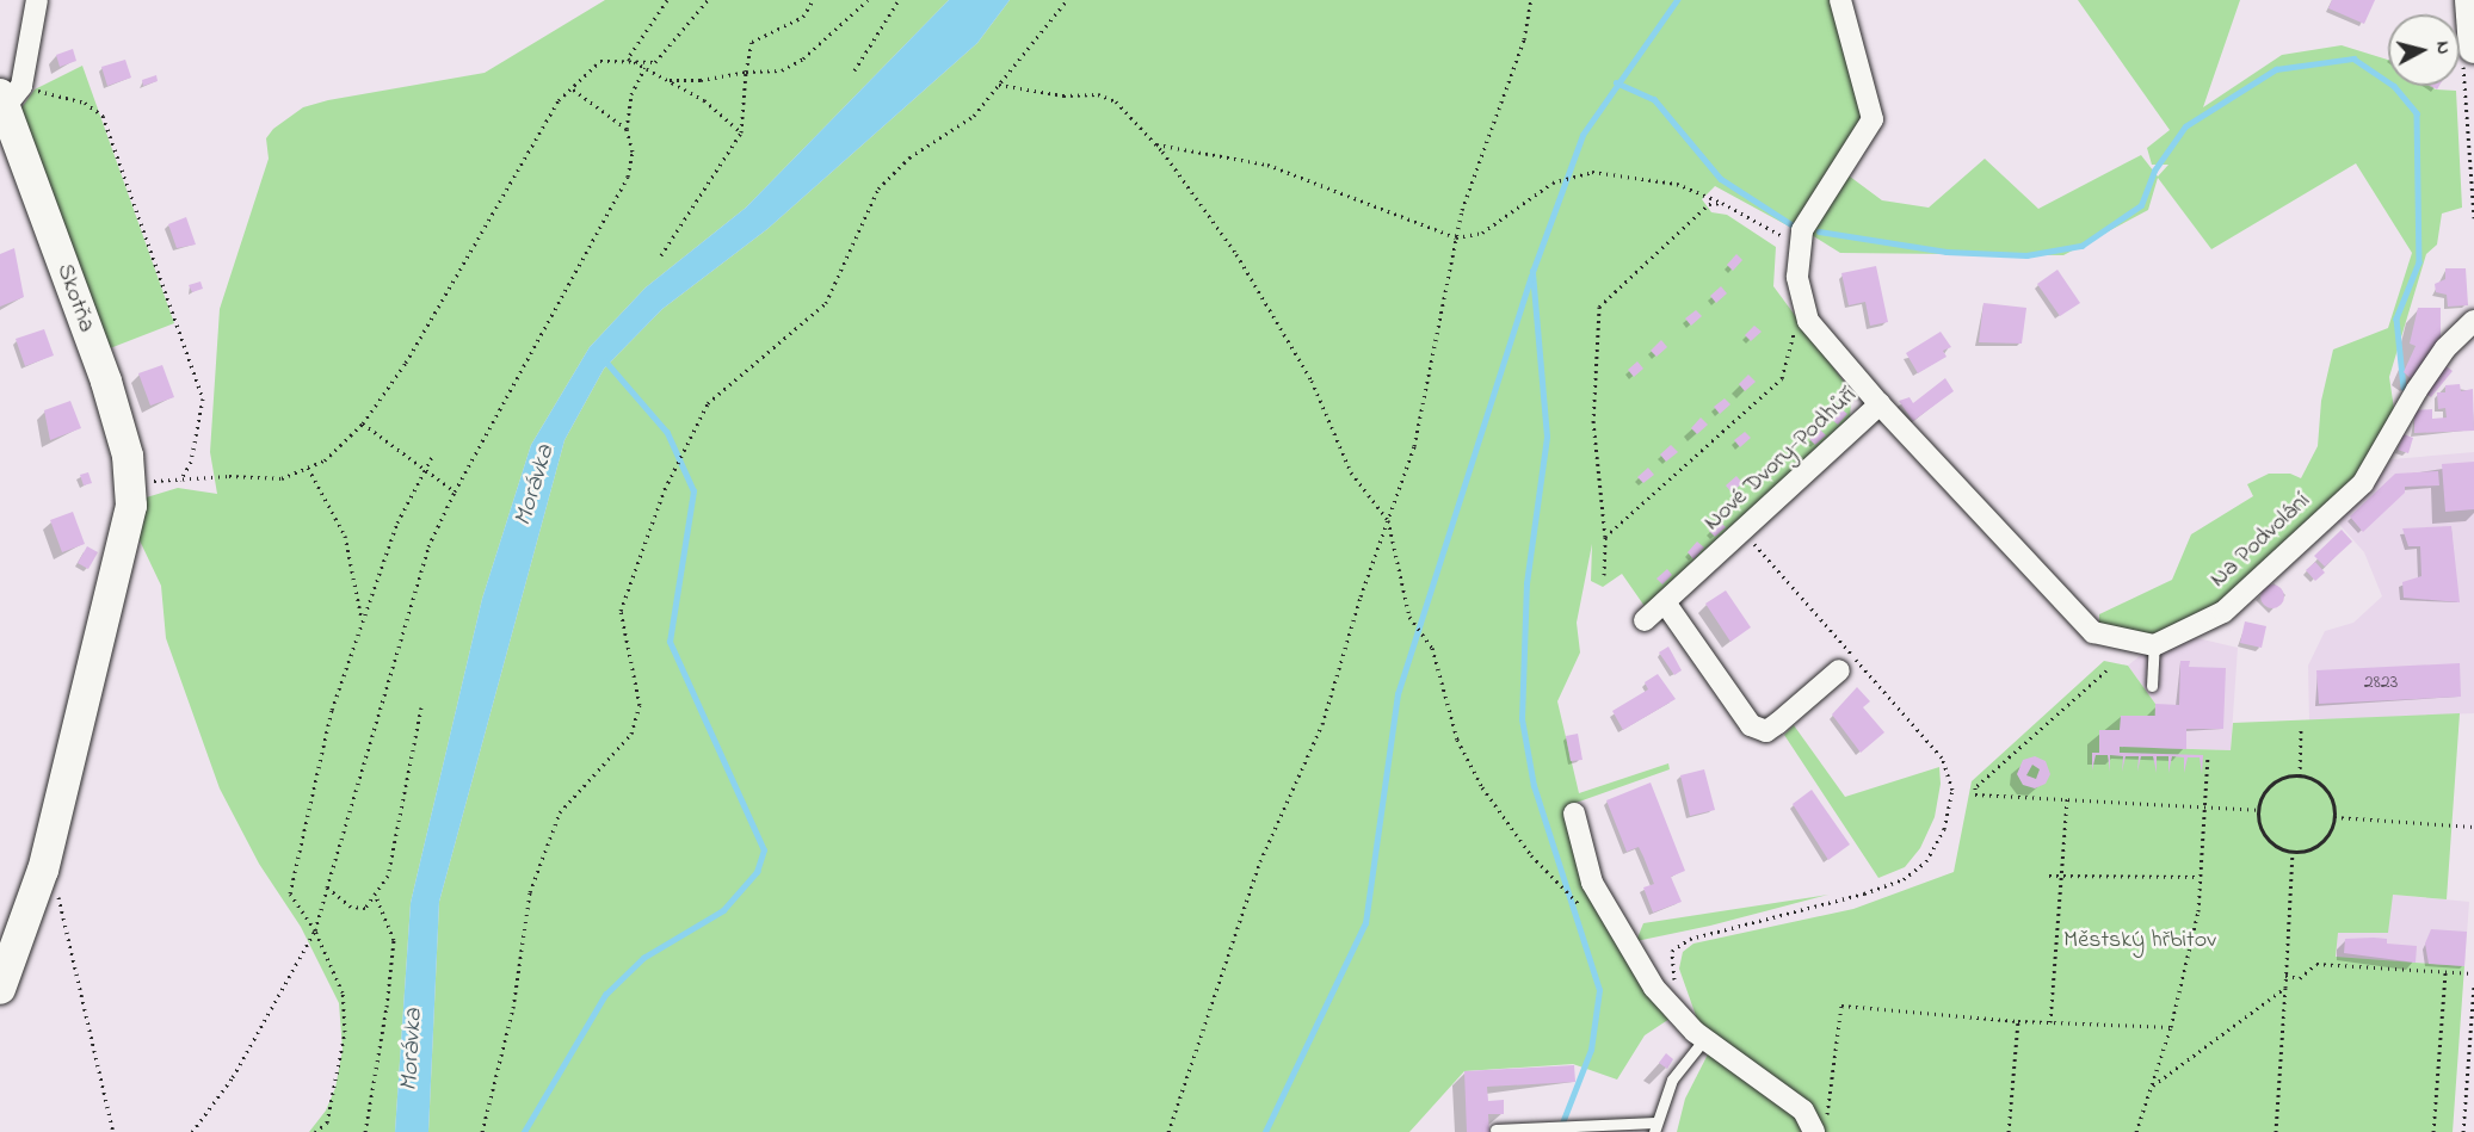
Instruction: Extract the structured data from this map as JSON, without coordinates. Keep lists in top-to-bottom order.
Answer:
{
  "streets": {
    "street": ["Skotňa", "Nové Dvory-Podhůří", "Na Podvolání"]
  },
  "water": ["Morávka"],
  "parks": ["Městský hřbitov"],
  "house_numbers": ["2823"],
  "north": "right"
}
